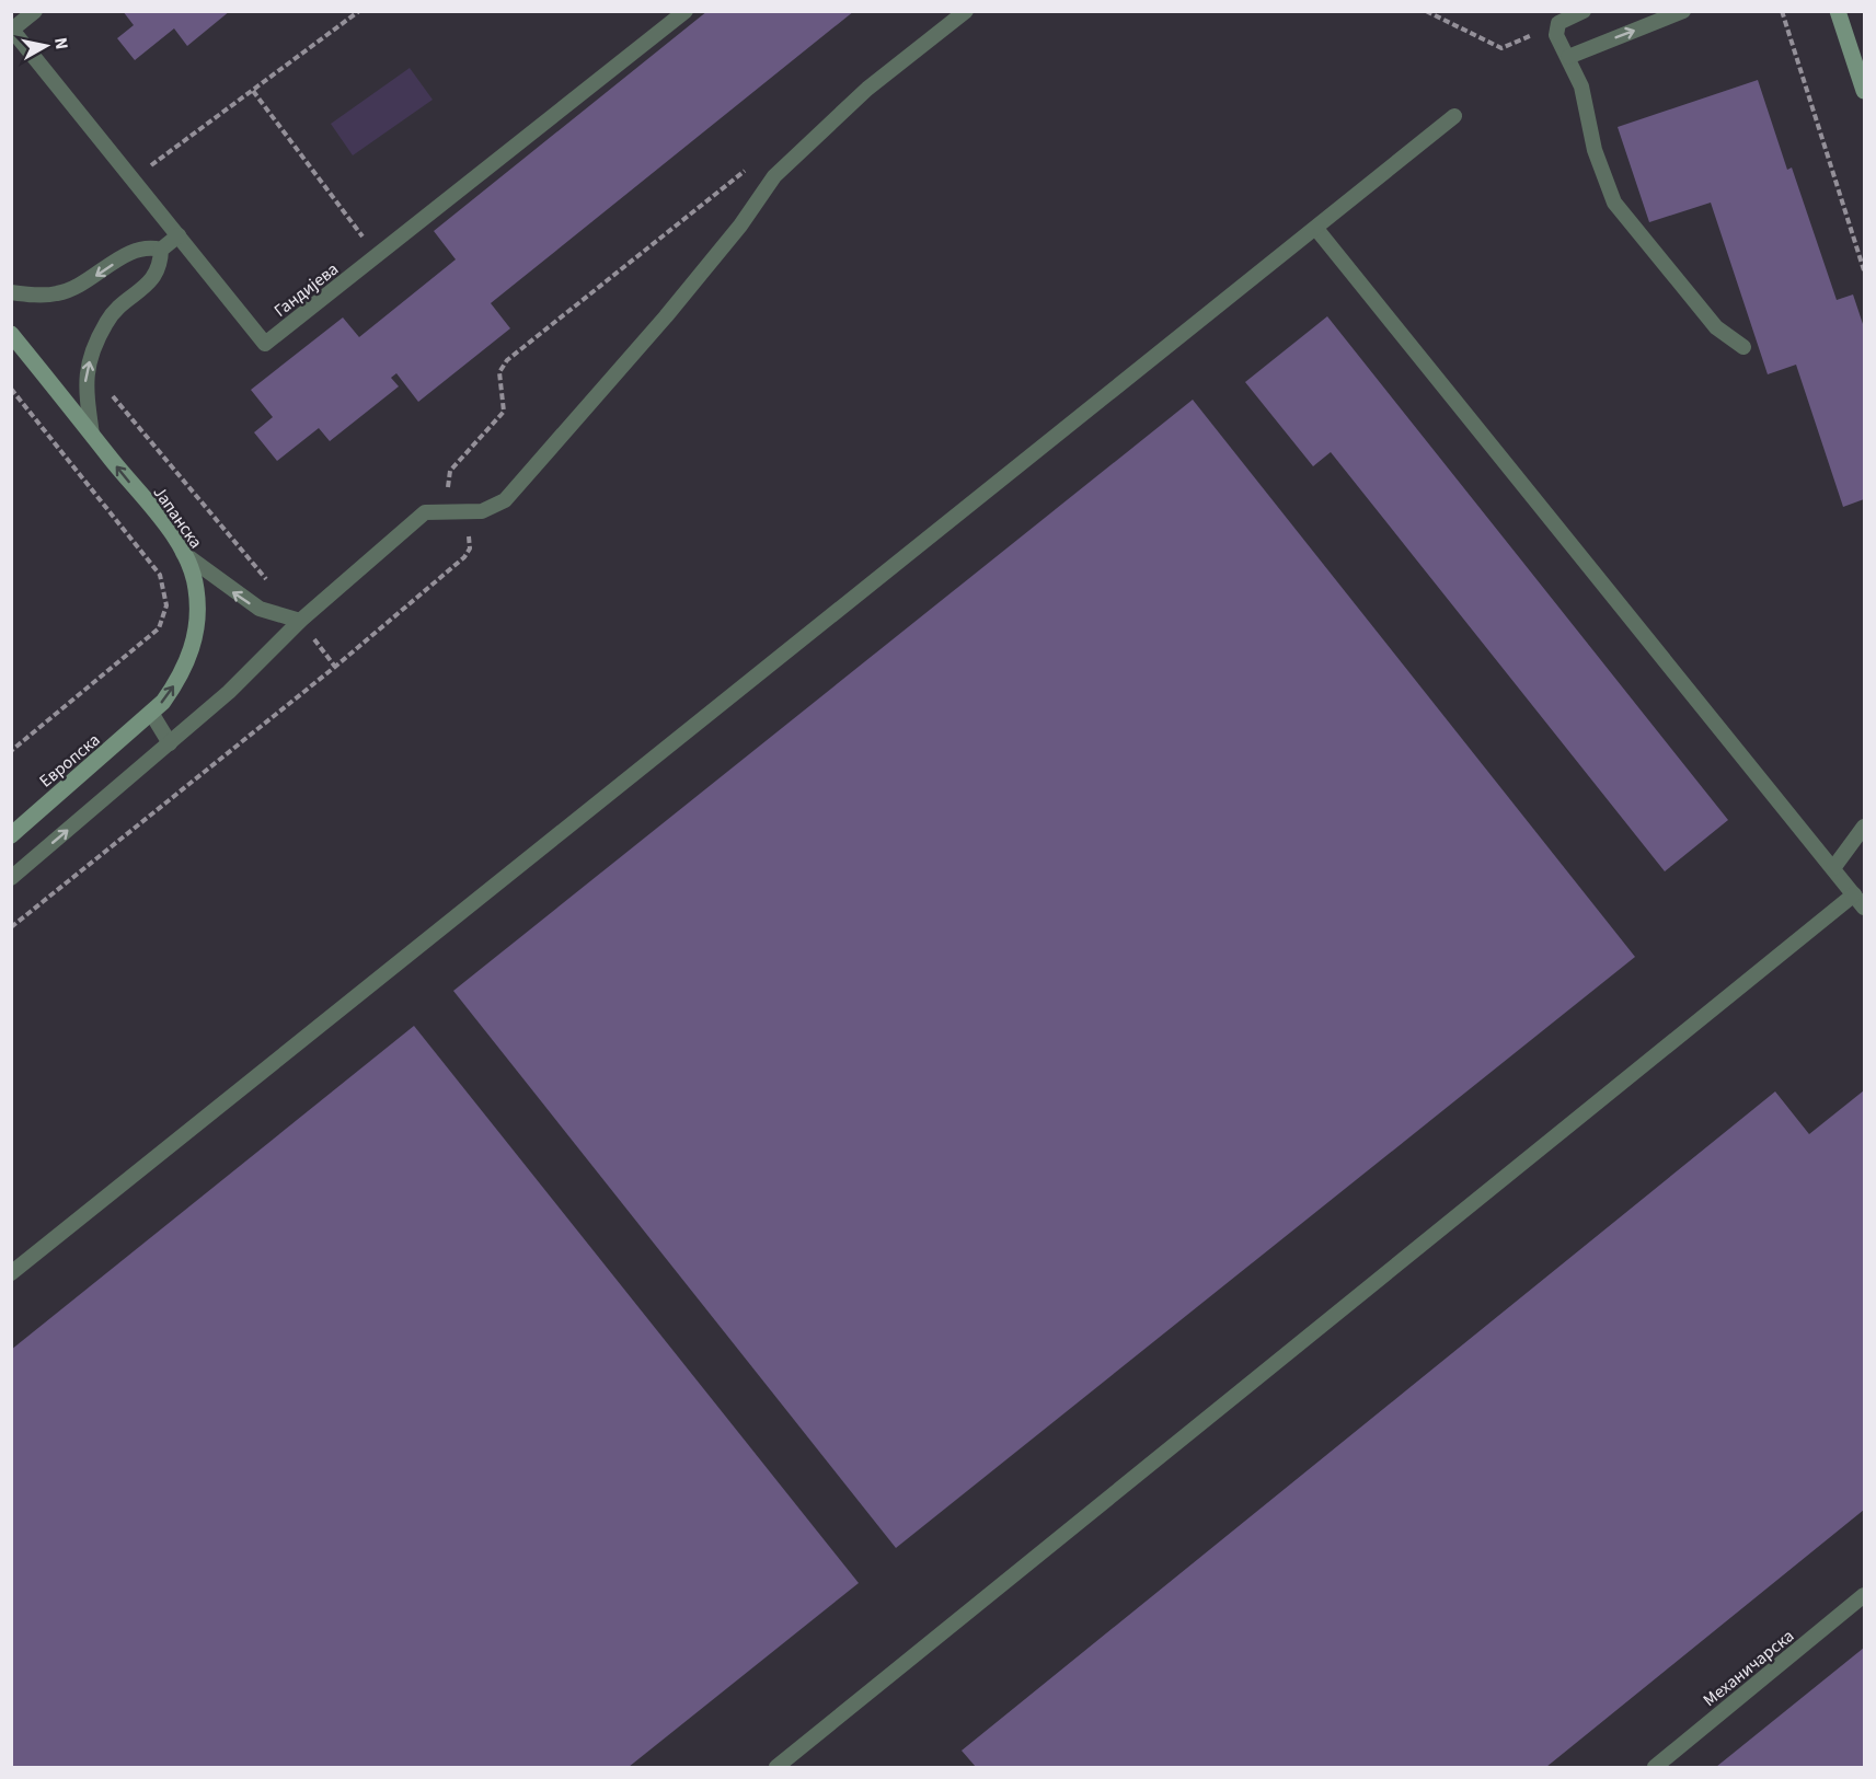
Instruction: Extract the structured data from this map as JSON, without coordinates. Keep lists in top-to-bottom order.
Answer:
{
  "streets": {
    "street": ["Јапанска", "Европска"],
    "lane": ["Гандијева", "Механичарска"]
  },
  "crossings": [
    ["Јапанска", "Европска"]
  ],
  "one_way": ["Јапанска"],
  "north": "right"
}
